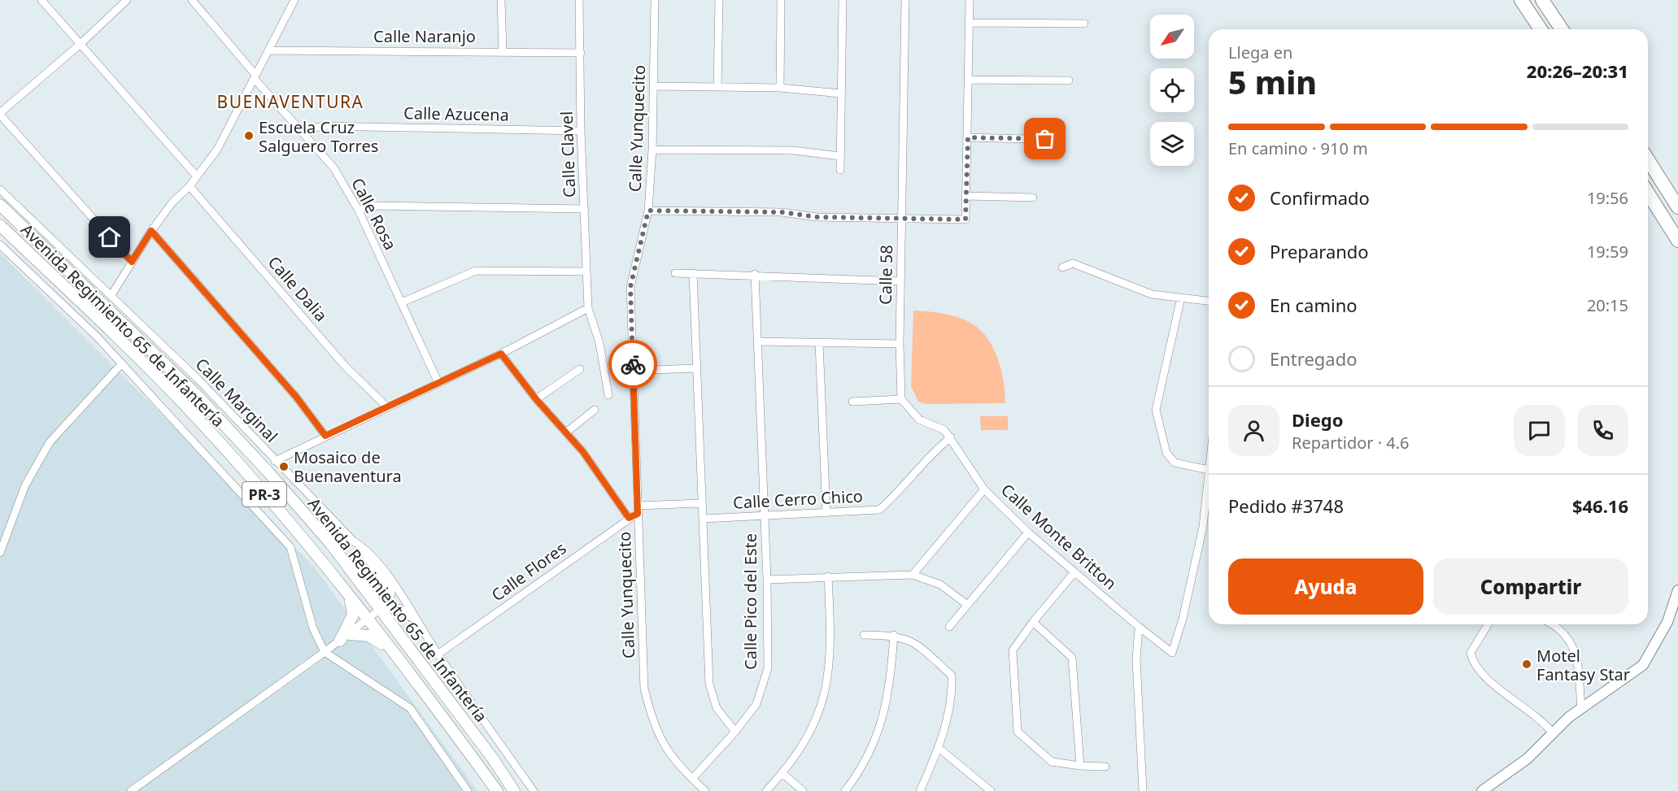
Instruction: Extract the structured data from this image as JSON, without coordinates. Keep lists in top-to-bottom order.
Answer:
{
  "streets": {
    "main road": ["Avenida Regimiento 65 de Infantería", "PR-3"],
    "street": [
      "Calle Naranjo",
      "Calle Azucena",
      "Calle Yunquecito",
      "Calle Clavel",
      "Calle Rosa",
      "Calle 58",
      "Calle Dalia",
      "Calle Marginal",
      "Calle Cerro Chico",
      "Calle Monte Britton",
      "Calle Flores",
      "Calle Pico del Este"
    ]
  },
  "crossings": [
    ["Calle Naranjo", "Calle Clavel"],
    ["Calle Azucena", "Calle Clavel"],
    ["Calle Azucena", "Calle Rosa"],
    ["Calle Yunquecito", "Calle Flores"],
    ["Calle Yunquecito", "Calle Pico del Este"],
    ["Calle Marginal", "Calle Flores"],
    ["Calle Cerro Chico", "Calle Monte Britton"],
    ["Calle Cerro Chico", "Calle Pico del Este"]
  ],
  "districts": ["BUENAVENTURA"],
  "places": ["Escuela Cruz Salguero Torres", "Mosaico de Buenaventura", "Motel Fantasy Star"],
  "north": "bottom left",
  "page": {
    "heading": ["5 min", "Llega en", "20:26–20:31"],
    "panel": [
      "Diego",
      "Repartidor · 4.6",
      "Pedido #3748",
      "$46.16"
    ],
    "bar": "En camino · 910 m",
    "list": [
      ["Confirmado", "19:56"],
      ["Preparando", "19:59"],
      ["En camino", "20:15"],
      "Entregado"
    ],
    "buttons": ["Ayuda", "Compartir"]
  }
}
